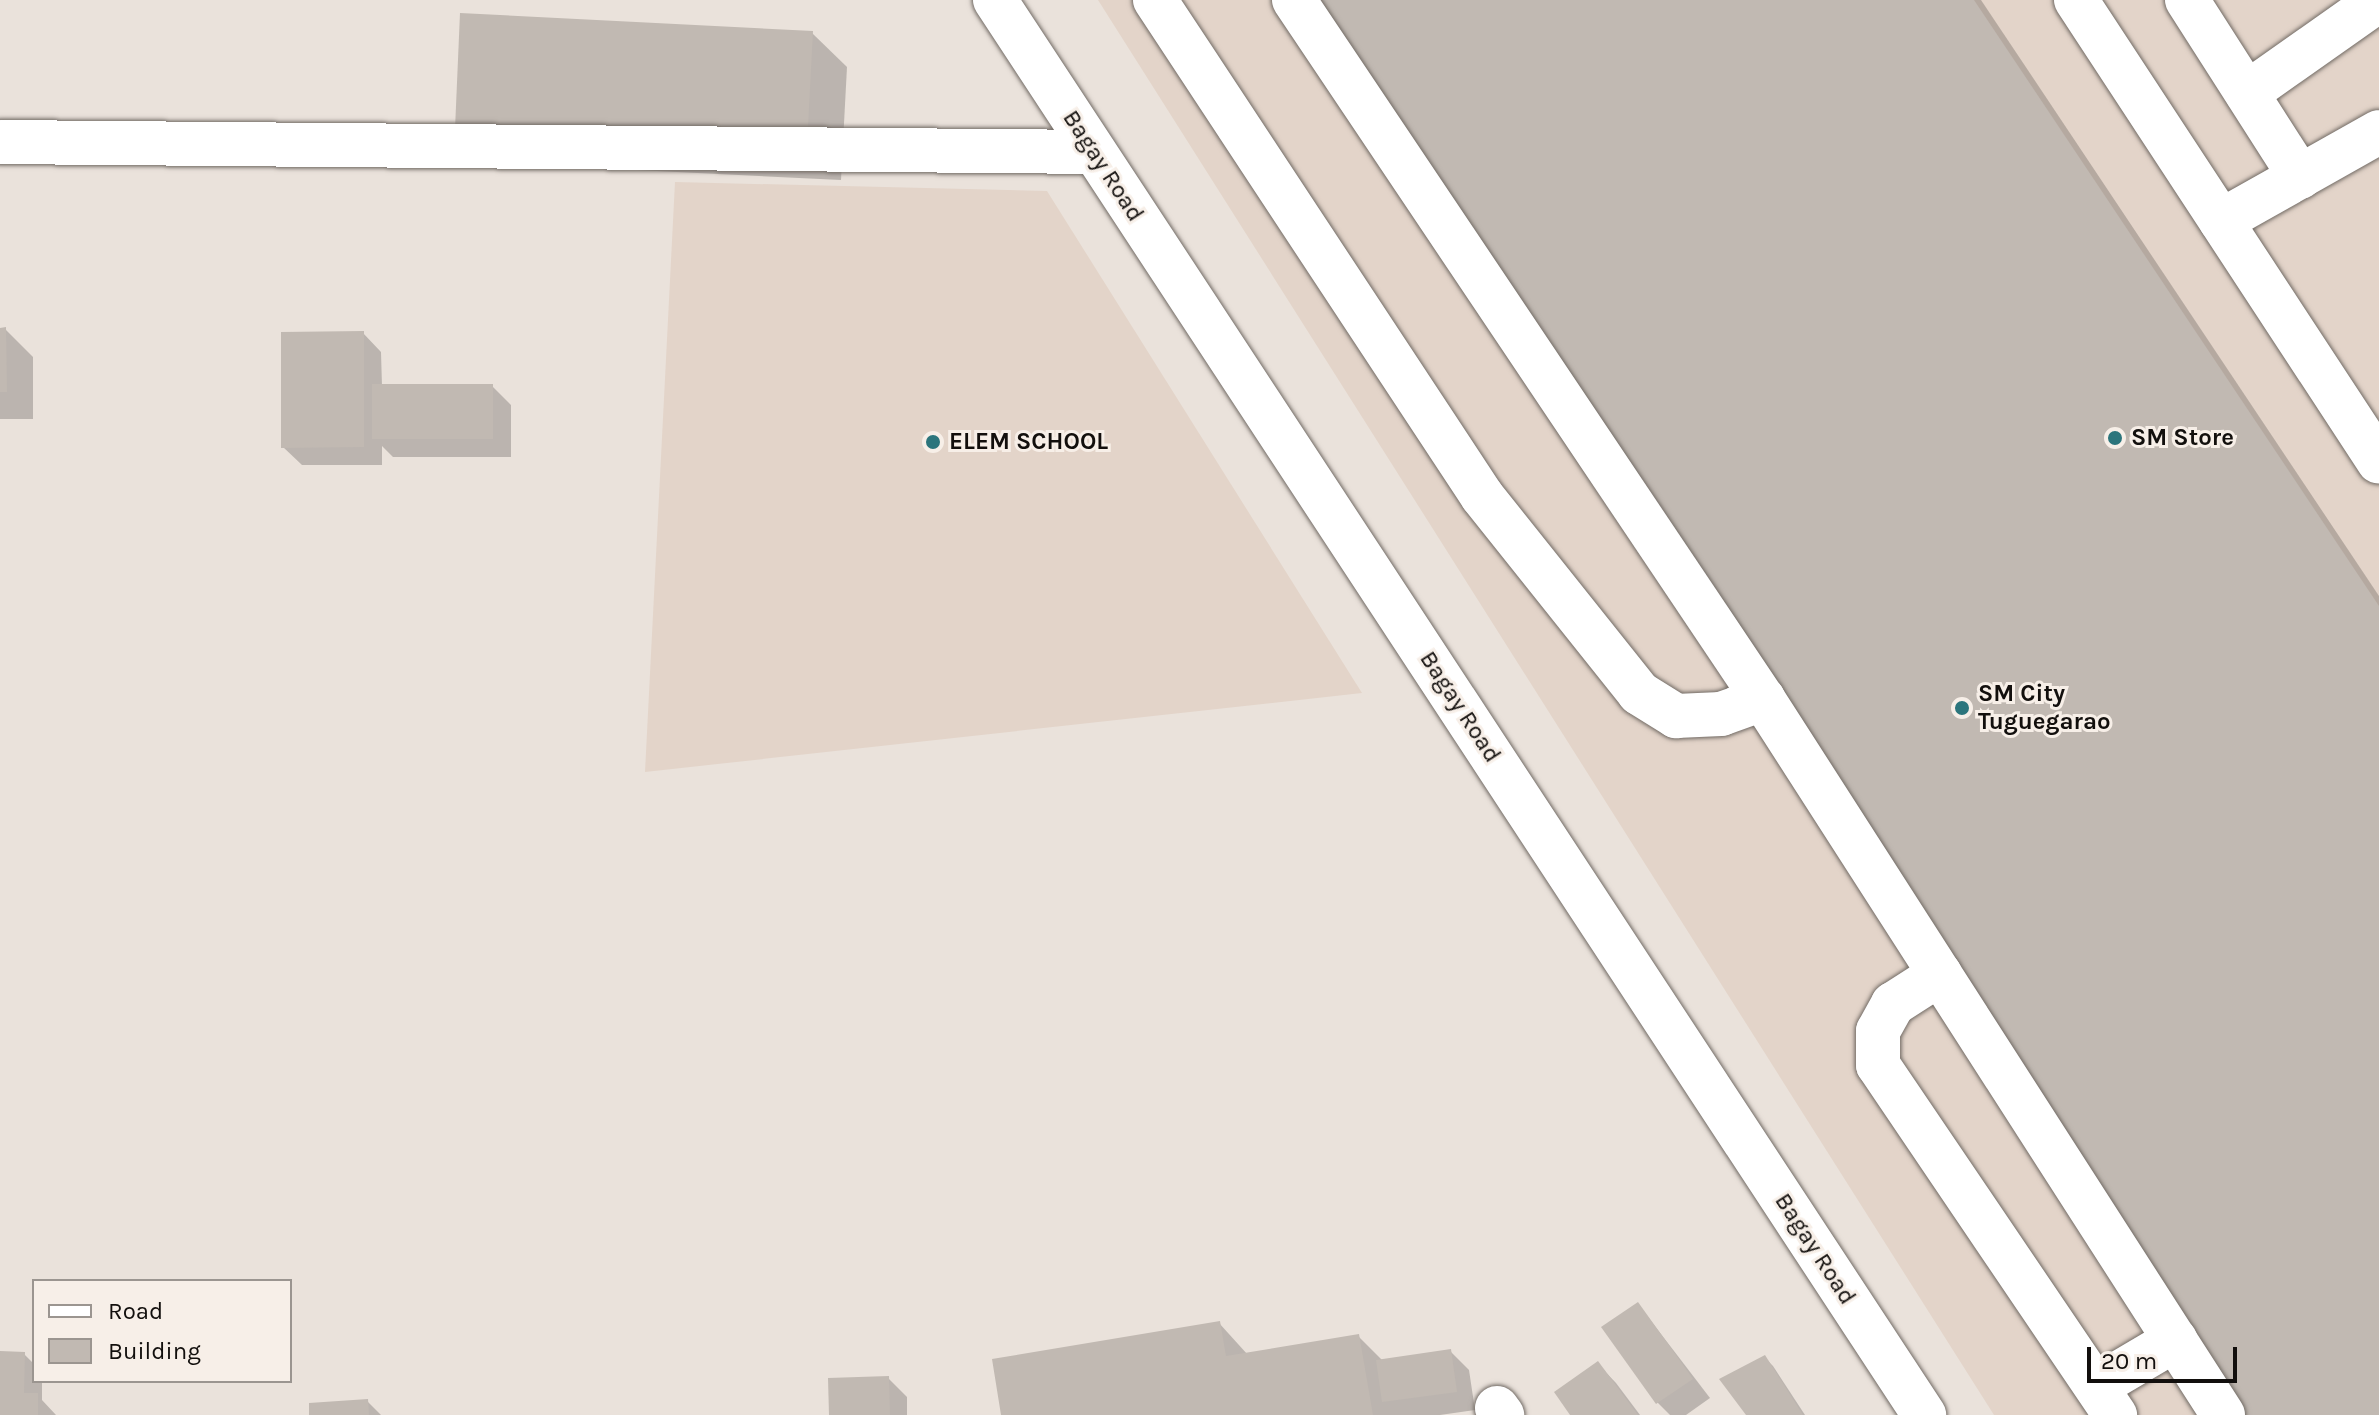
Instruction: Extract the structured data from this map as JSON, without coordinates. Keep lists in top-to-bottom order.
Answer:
{
  "streets": {
    "street": ["Bagay Road"]
  },
  "places": ["SM Store", "ELEM SCHOOL", "SM City Tuguegarao"],
  "legend": ["Road", "Building"],
  "scale_bar": "20 m"
}
